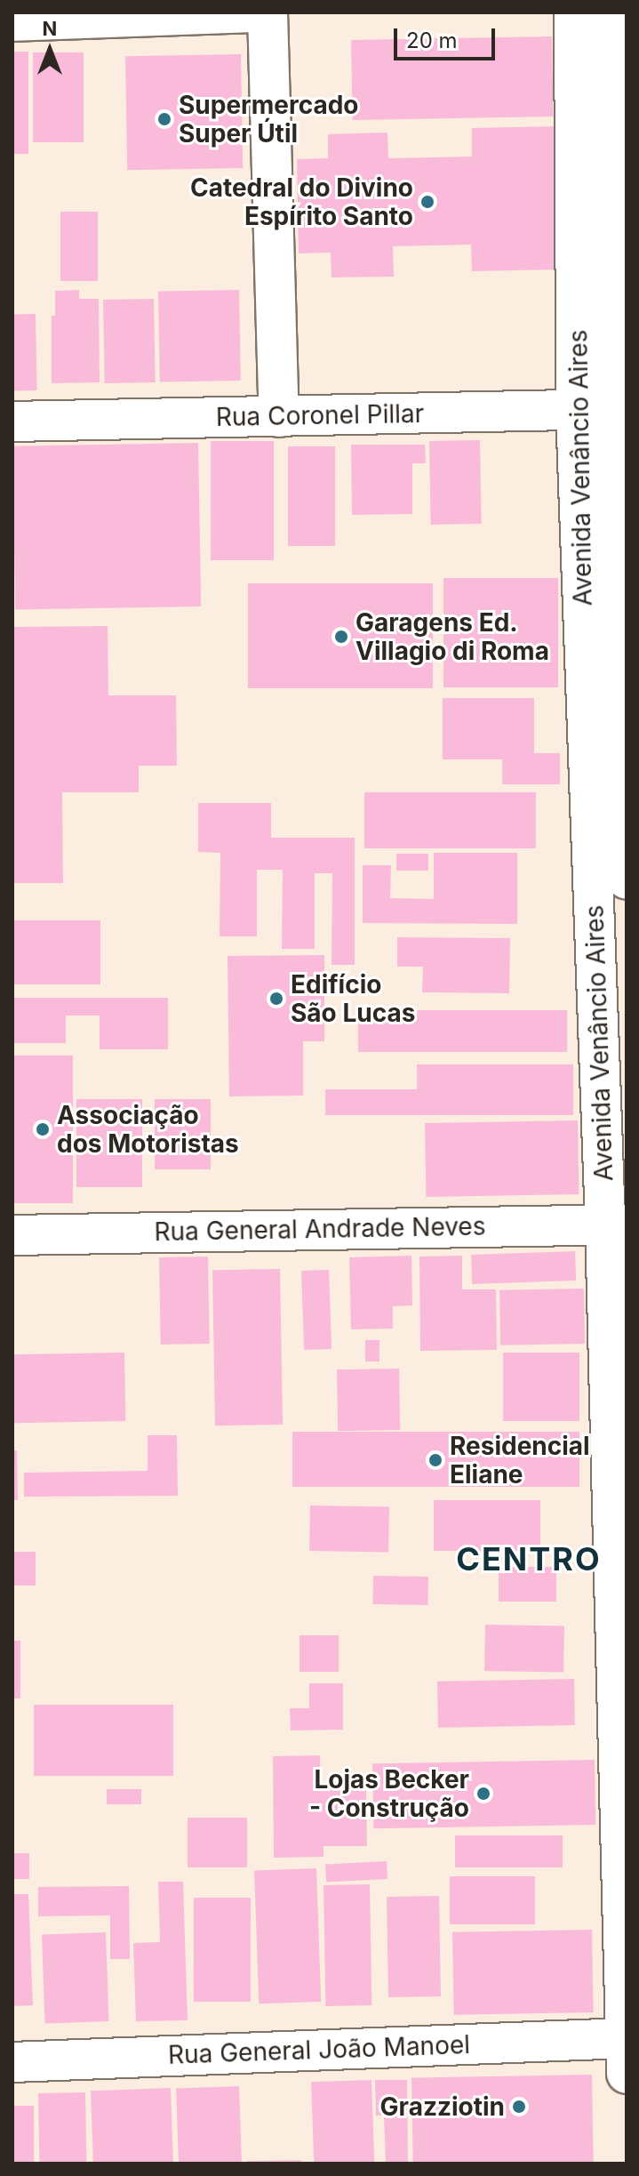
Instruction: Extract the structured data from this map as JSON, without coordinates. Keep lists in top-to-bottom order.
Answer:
{
  "streets": {
    "main road": [
      "Rua Coronel Pillar",
      "Avenida Venâncio Aires",
      "Rua General Andrade Neves",
      "Rua General João Manoel"
    ]
  },
  "crossings": [
    ["Rua Coronel Pillar", "Avenida Venâncio Aires"],
    ["Avenida Venâncio Aires", "Rua General Andrade Neves"],
    ["Avenida Venâncio Aires", "Rua General João Manoel"]
  ],
  "districts": ["CENTRO"],
  "places": [
    "Supermercado Super Útil",
    "Catedral do Divino Espírito Santo",
    "Garagens Ed. Villagio di Roma",
    "Edifício São Lucas",
    "Associação dos Motoristas",
    "Residencial Eliane",
    "Lojas Becker - Construção",
    "Grazziotin"
  ],
  "scale_bar": "20 m",
  "north": "top"
}
